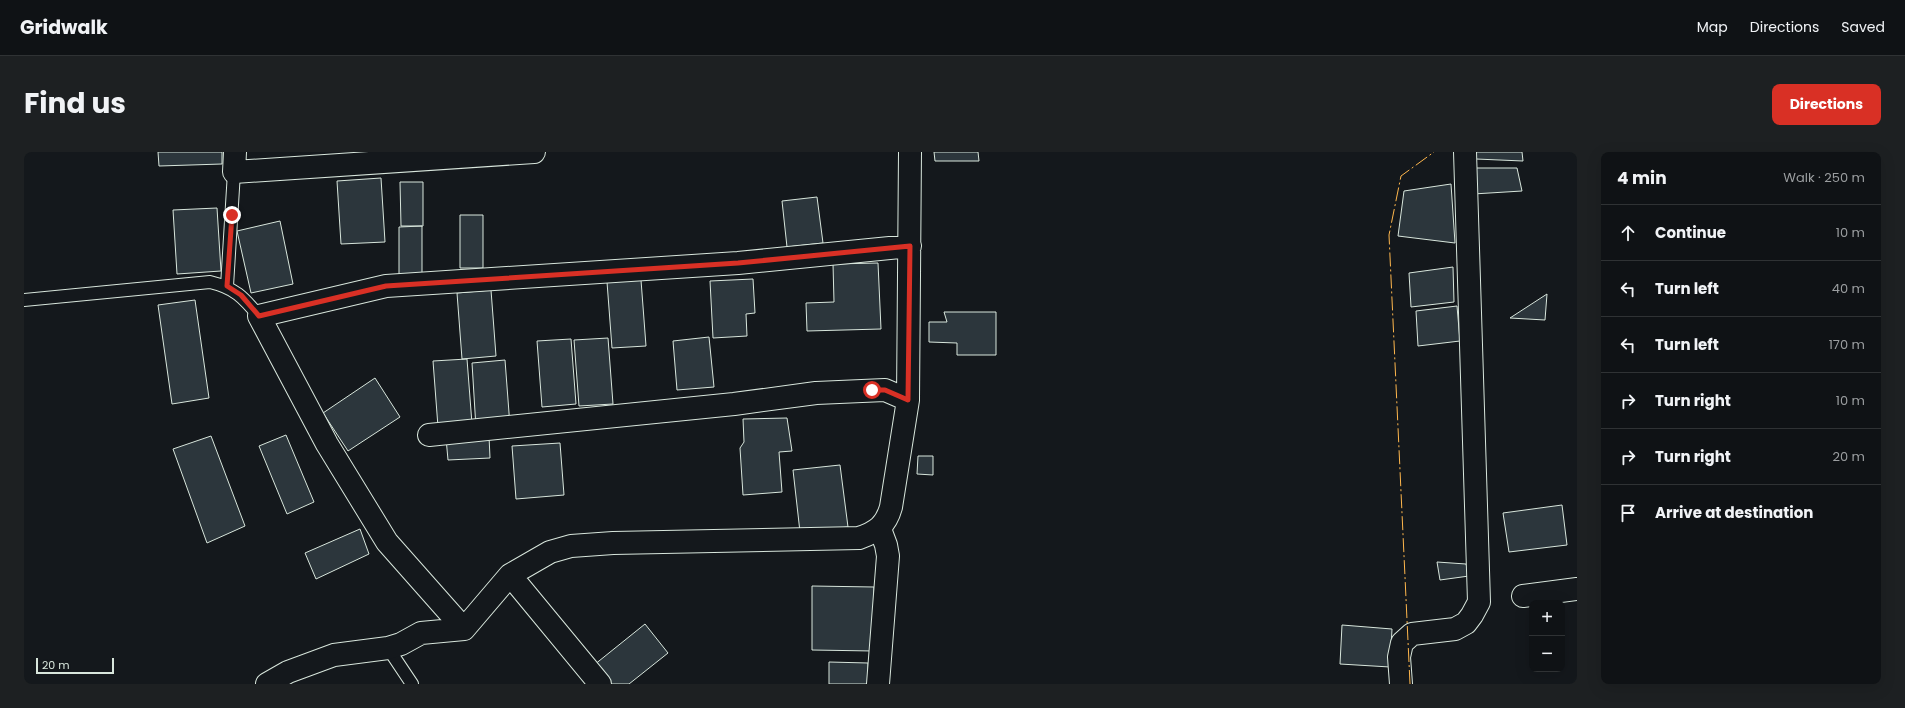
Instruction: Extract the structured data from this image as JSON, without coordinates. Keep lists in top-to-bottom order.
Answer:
{
  "scale_bar": "20 m",
  "page": {
    "header": "Gridwalk",
    "nav": ["Map", "Directions", "Saved"],
    "title": "Find us",
    "buttons": "Directions",
    "heading": ["4 min", "Walk · 250 m"],
    "list": [
      ["Continue", "10 m"],
      ["Turn left", "40 m"],
      ["Turn left", "170 m"],
      ["Turn right", "10 m"],
      ["Turn right", "20 m"],
      "Arrive at destination"
    ],
    "map_buttons": ["+", "−"],
    "scale": "20 m"
  }
}
